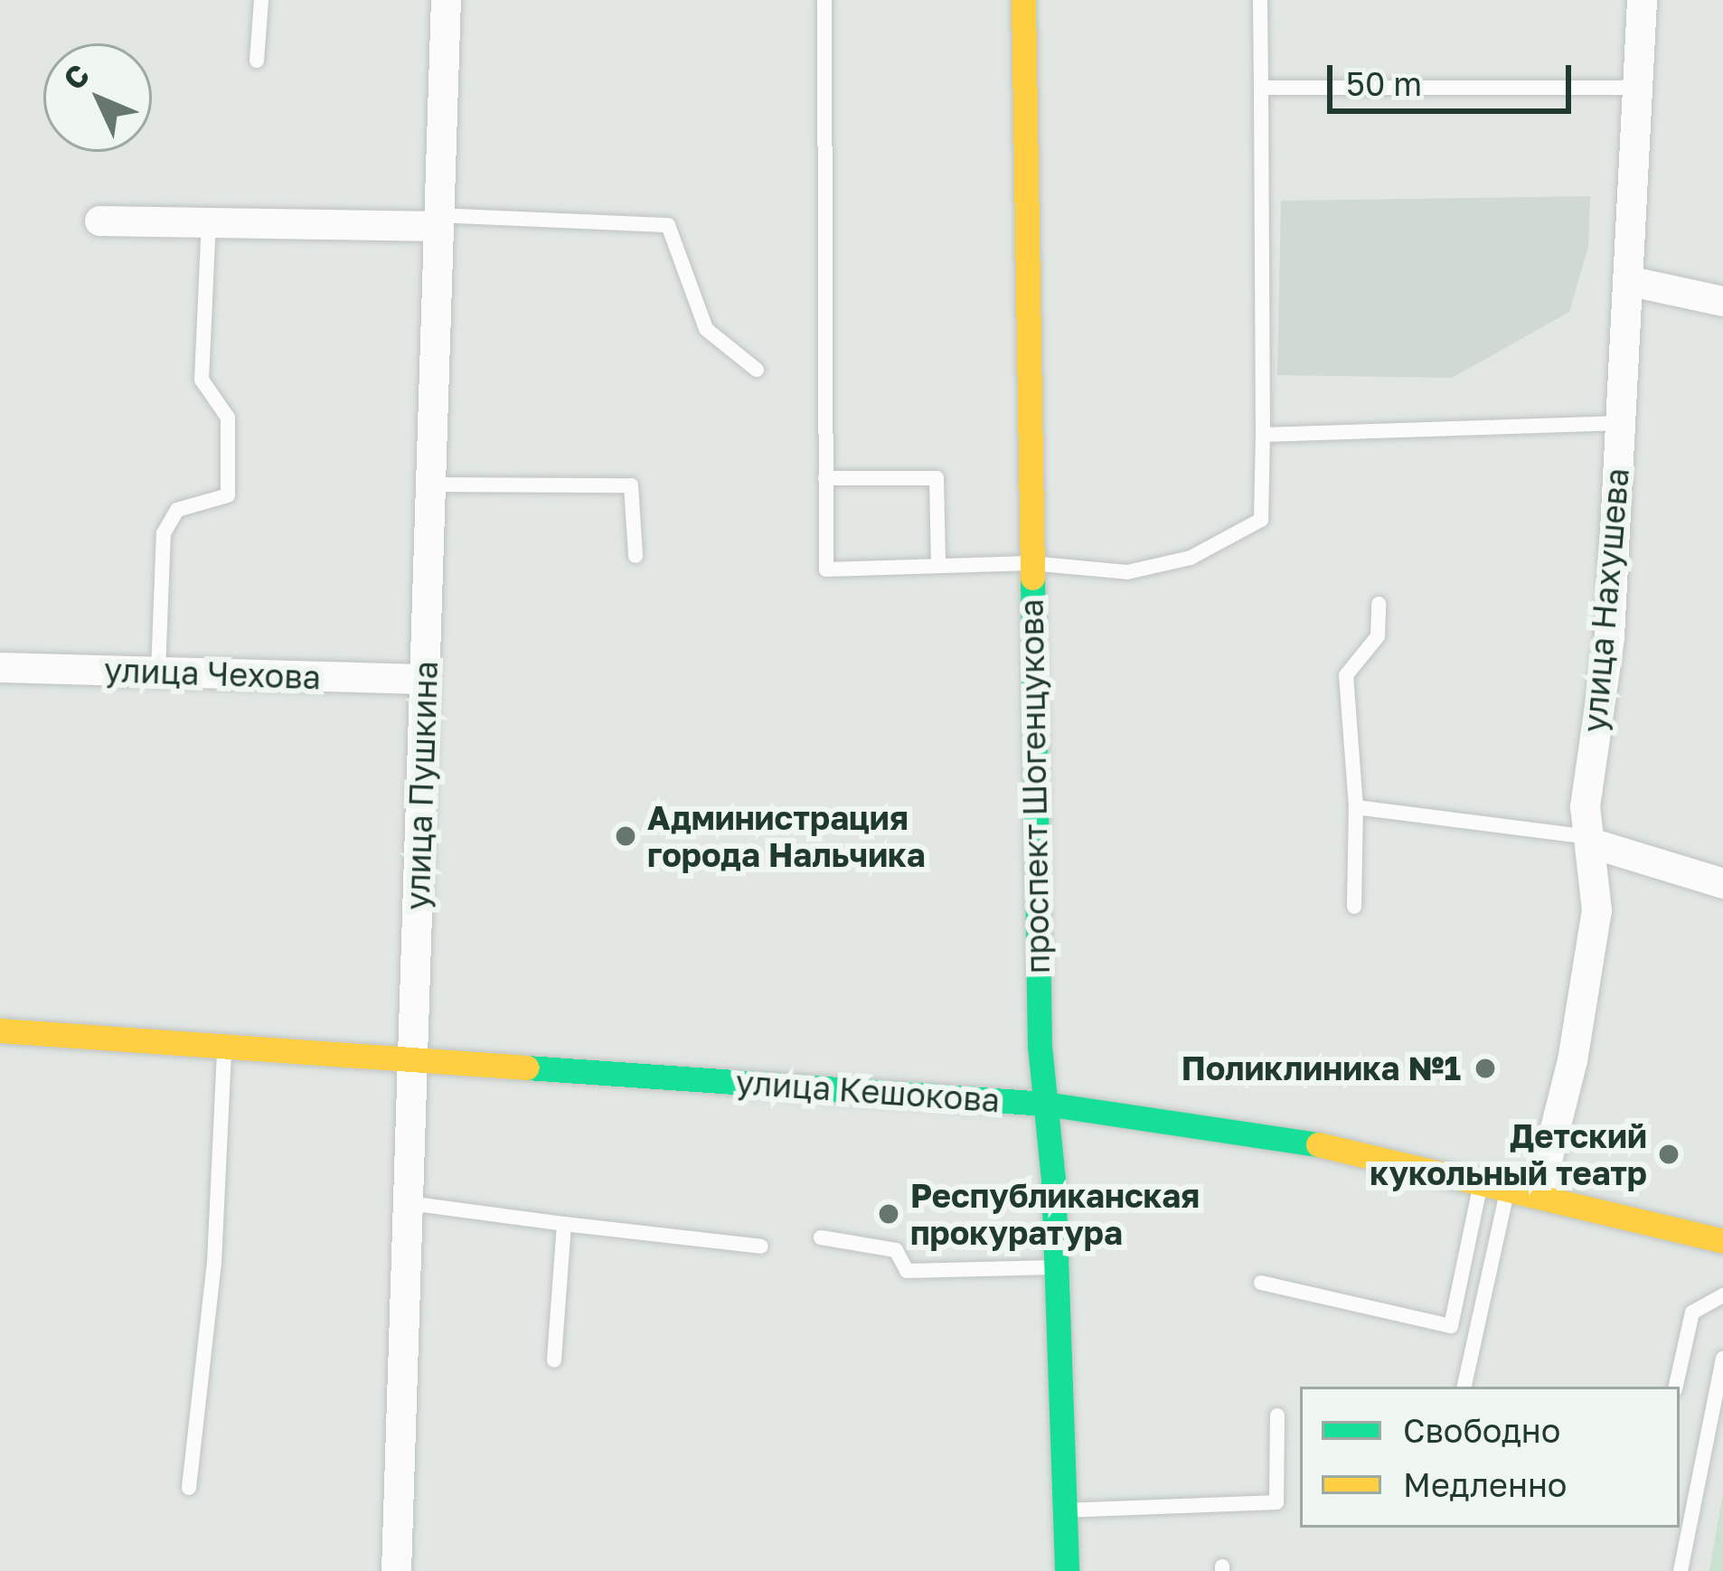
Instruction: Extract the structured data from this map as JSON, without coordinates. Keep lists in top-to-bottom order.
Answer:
{
  "streets": {
    "main road": ["проспект Шогенцукова", "улица Кешокова"],
    "street": ["улица Нахушева", "улица Чехова", "улица Пушкина"]
  },
  "crossings": [
    ["улица Нахушева", "улица Кешокова"],
    ["улица Чехова", "улица Пушкина"],
    ["улица Пушкина", "улица Кешокова"],
    ["проспект Шогенцукова", "улица Кешокова"]
  ],
  "places": [
    "Администрация города Нальчика",
    "Поликлиника №1",
    "Детский кукольный театр",
    "Республиканская прокуратура"
  ],
  "legend": ["Свободно", "Медленно"],
  "scale_bar": "50 m",
  "north": "top left"
}
